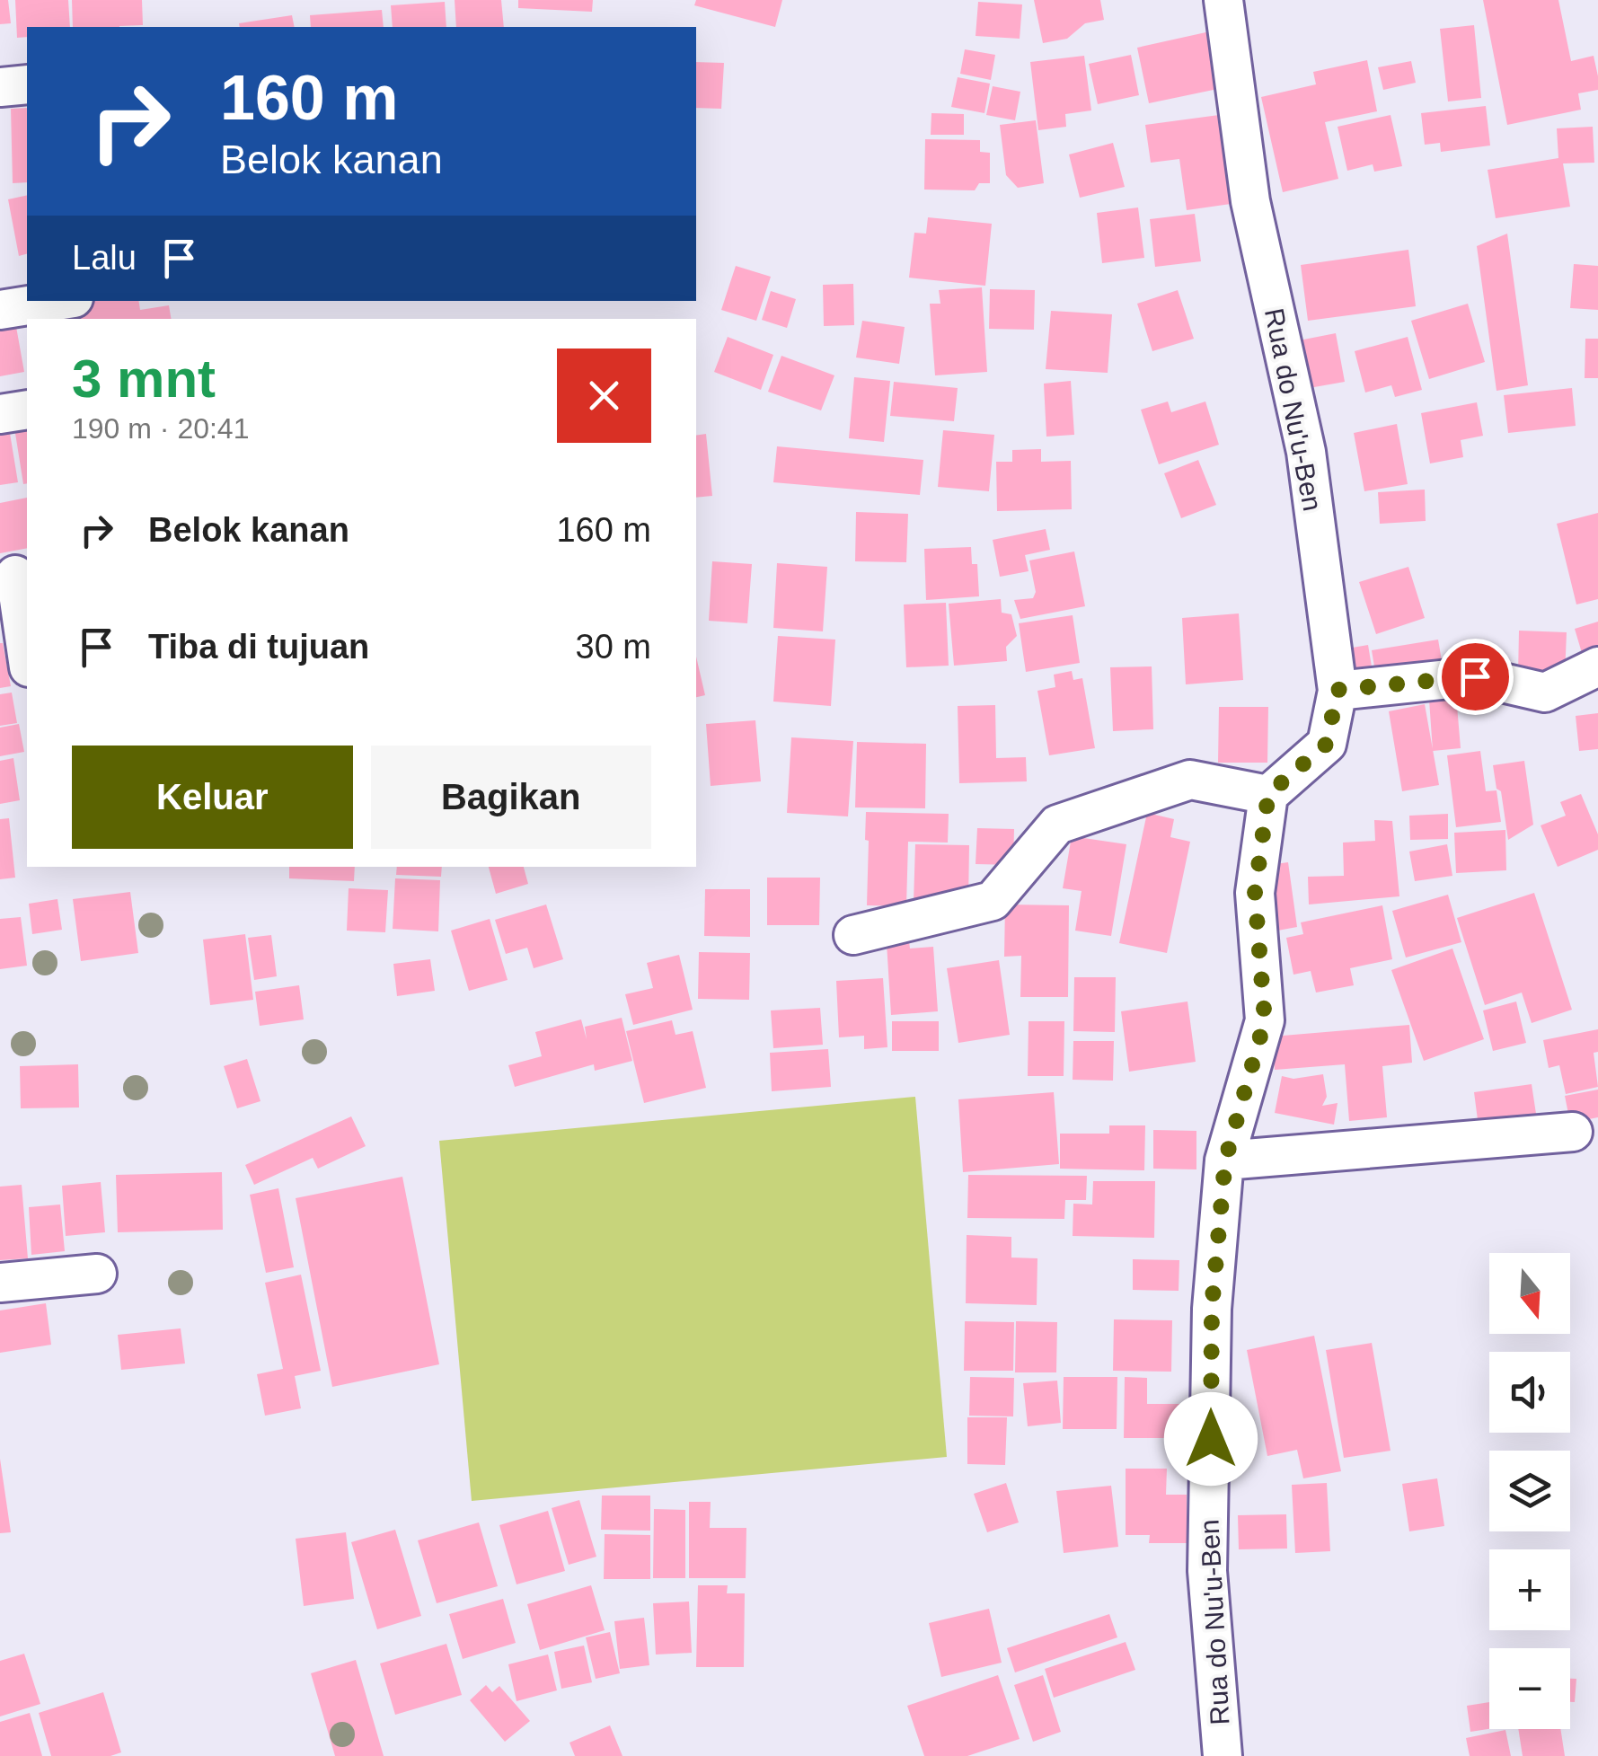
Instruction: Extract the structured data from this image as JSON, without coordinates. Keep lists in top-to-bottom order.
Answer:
{
  "streets": {
    "street": ["Rua do Nu'u-Ben"]
  },
  "north": "bottom",
  "page": {
    "turn": ["160 m", "Belok kanan"],
    "then": "Lalu",
    "heading": ["3 mnt", "190 m · 20:41"],
    "list": [
      {
        "name": "Belok kanan",
        "value": "160 m"
      },
      {
        "name": "Tiba di tujuan",
        "value": "30 m"
      }
    ],
    "buttons": ["Keluar", "Bagikan"],
    "map_buttons": ["+", "−"]
  }
}
